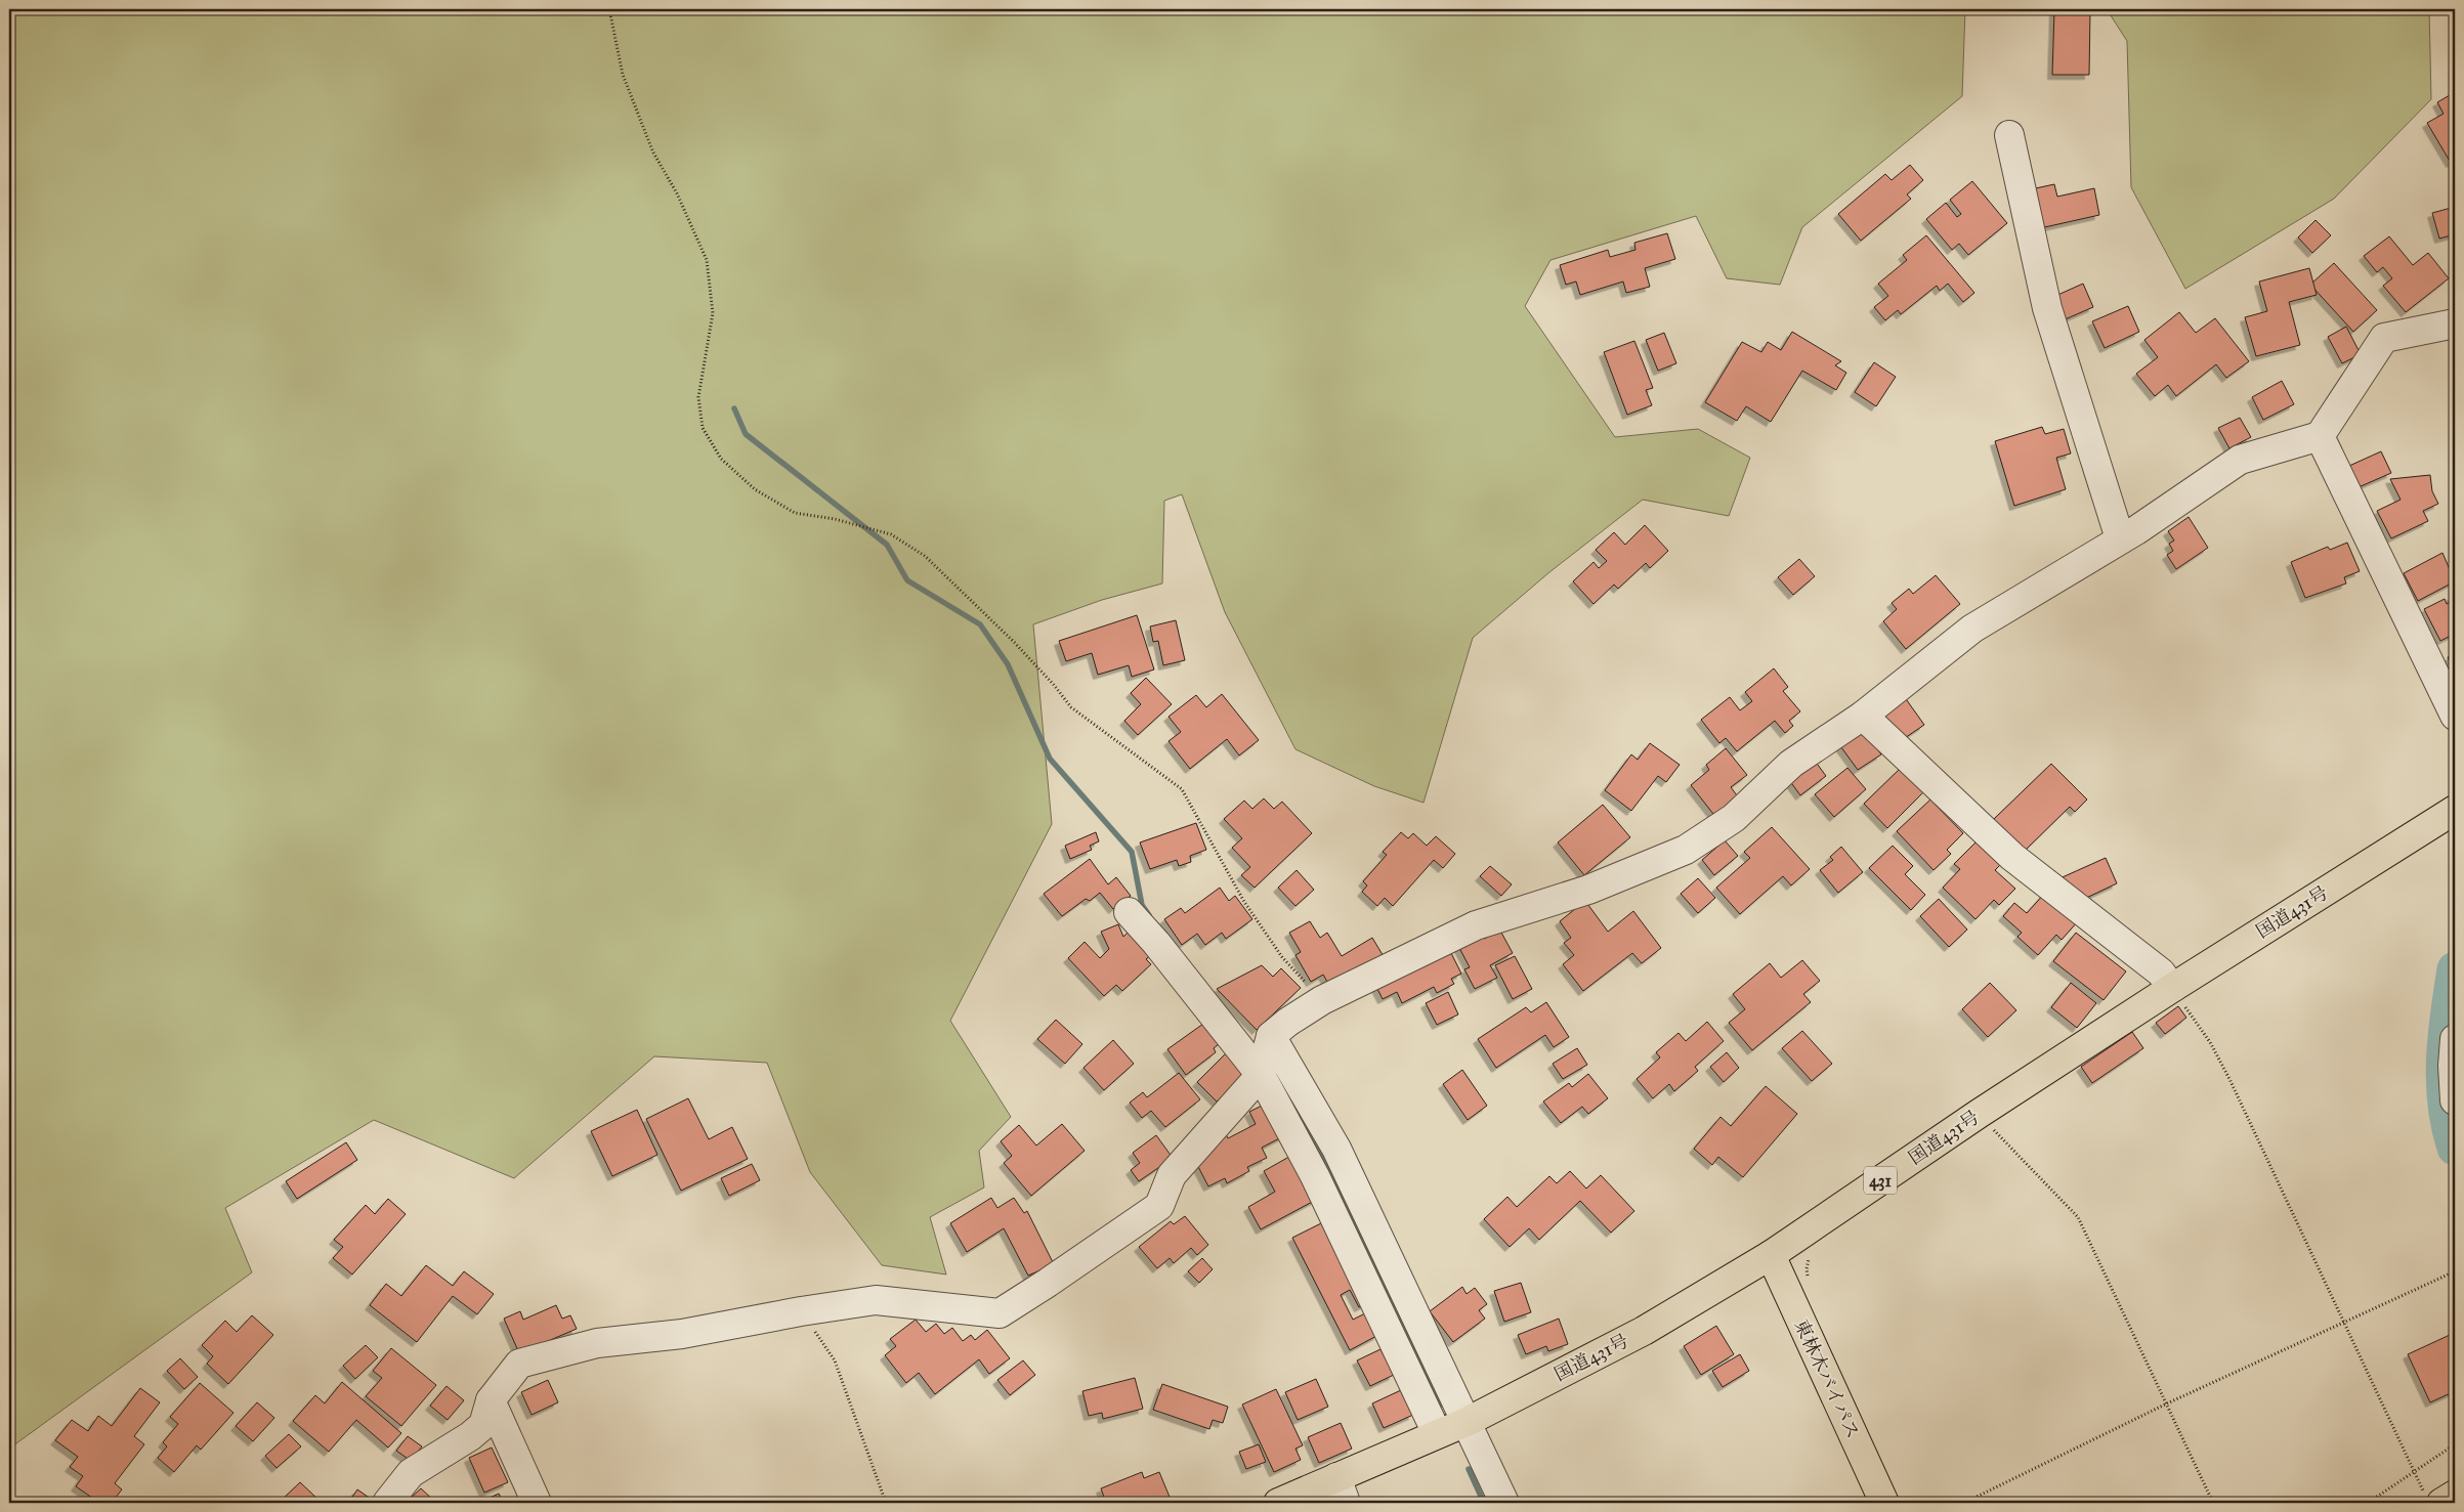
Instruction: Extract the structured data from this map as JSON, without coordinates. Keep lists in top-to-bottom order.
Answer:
{
  "streets": {
    "highway": ["国道431号", "431", "東林木バイパス"]
  },
  "crossings": [
    ["国道431号", "東林木バイパス"]
  ]
}
